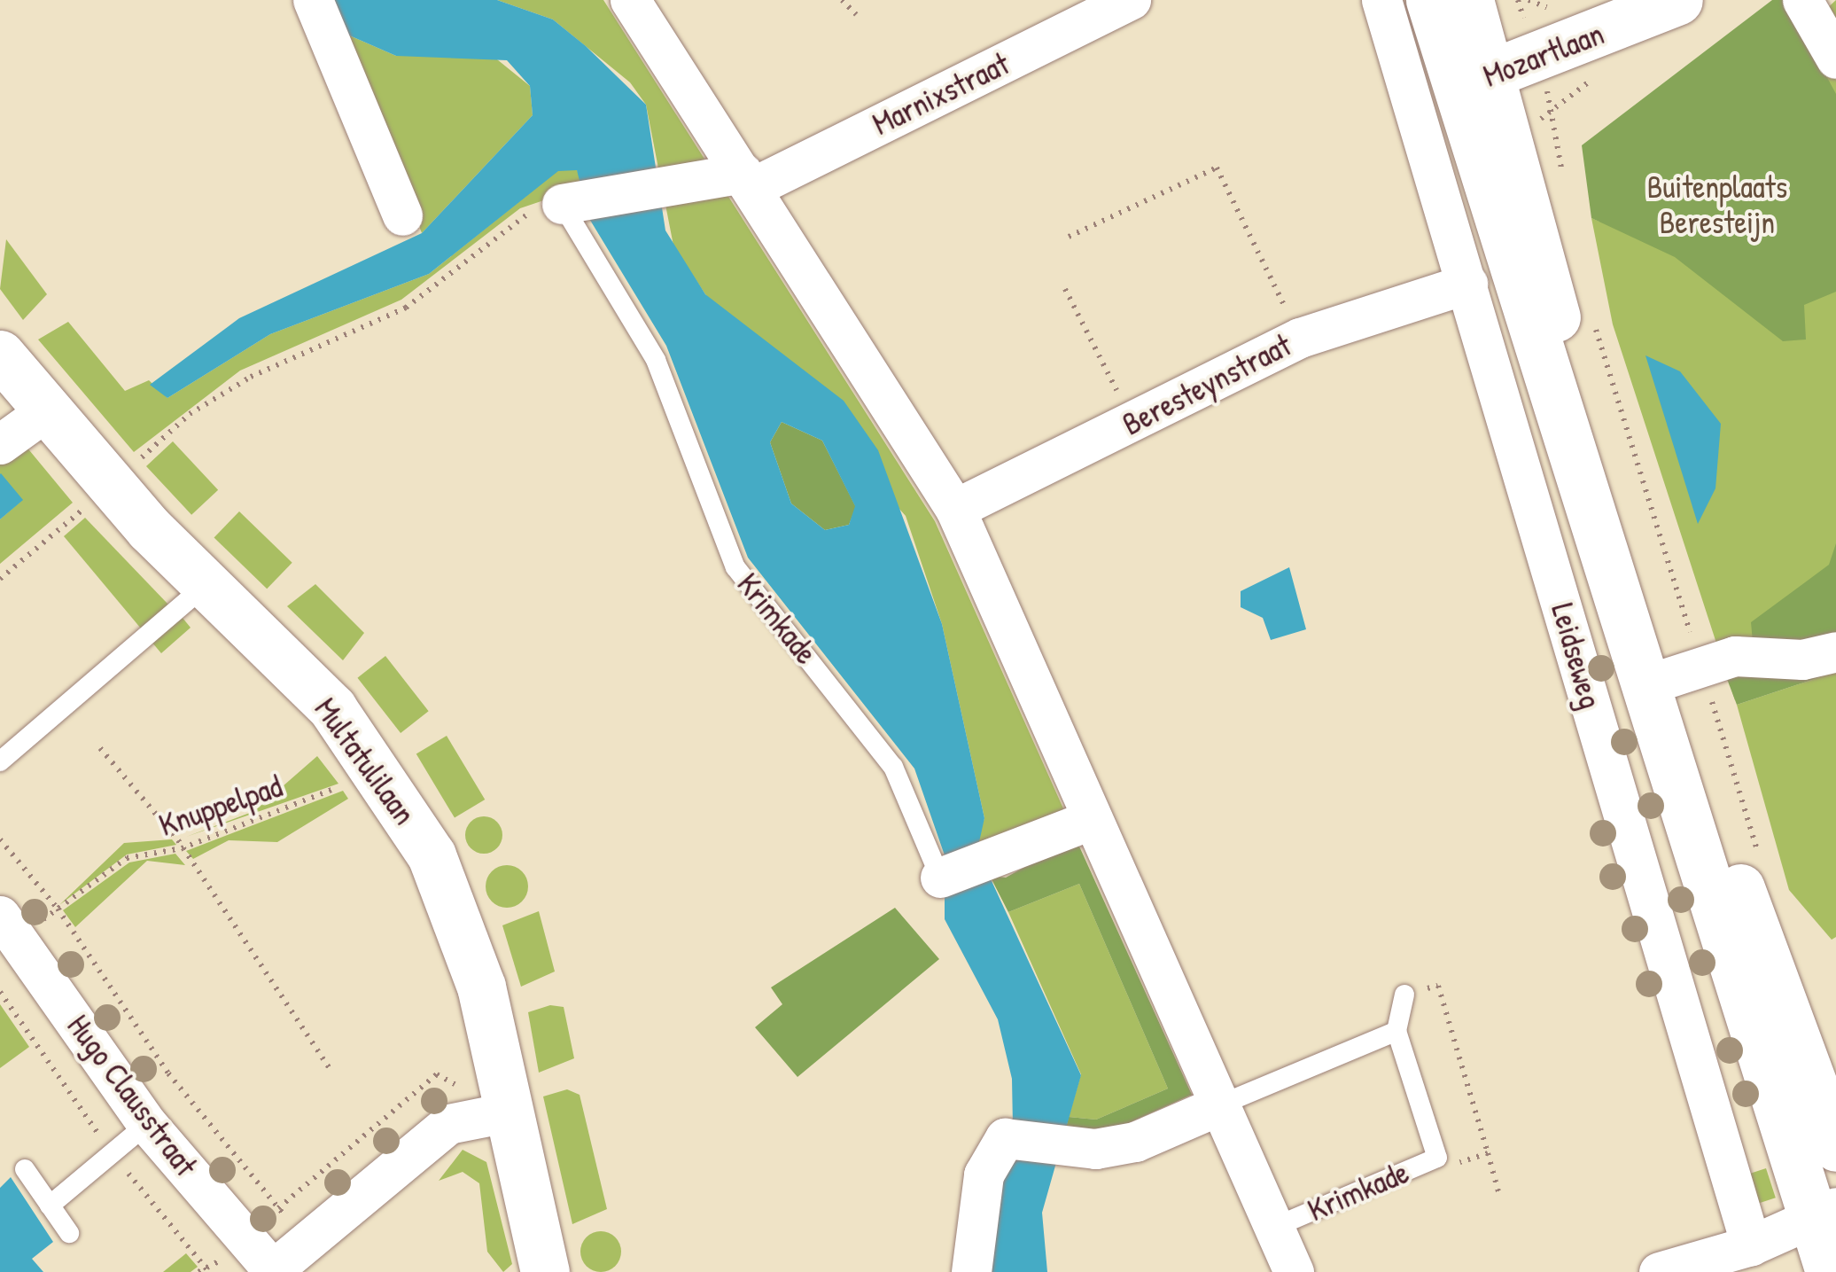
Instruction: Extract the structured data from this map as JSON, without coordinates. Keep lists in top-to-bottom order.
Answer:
{
  "streets": {
    "main road": ["Mozartlaan", "Leidseweg", "Multatulilaan"],
    "street": [
      "Marnixstraat",
      "Beresteynstraat",
      "Krimkade",
      "Hugo Clausstraat"
    ],
    "path": ["Knuppelpad"]
  },
  "crossings": [
    ["Mozartlaan", "Leidseweg"],
    ["Marnixstraat", "Krimkade"],
    ["Beresteynstraat", "Krimkade"],
    ["Beresteynstraat", "Leidseweg"],
    ["Multatulilaan", "Knuppelpad"],
    ["Knuppelpad", "Hugo Clausstraat"]
  ],
  "parks": ["Buitenplaats Beresteijn"]
}
